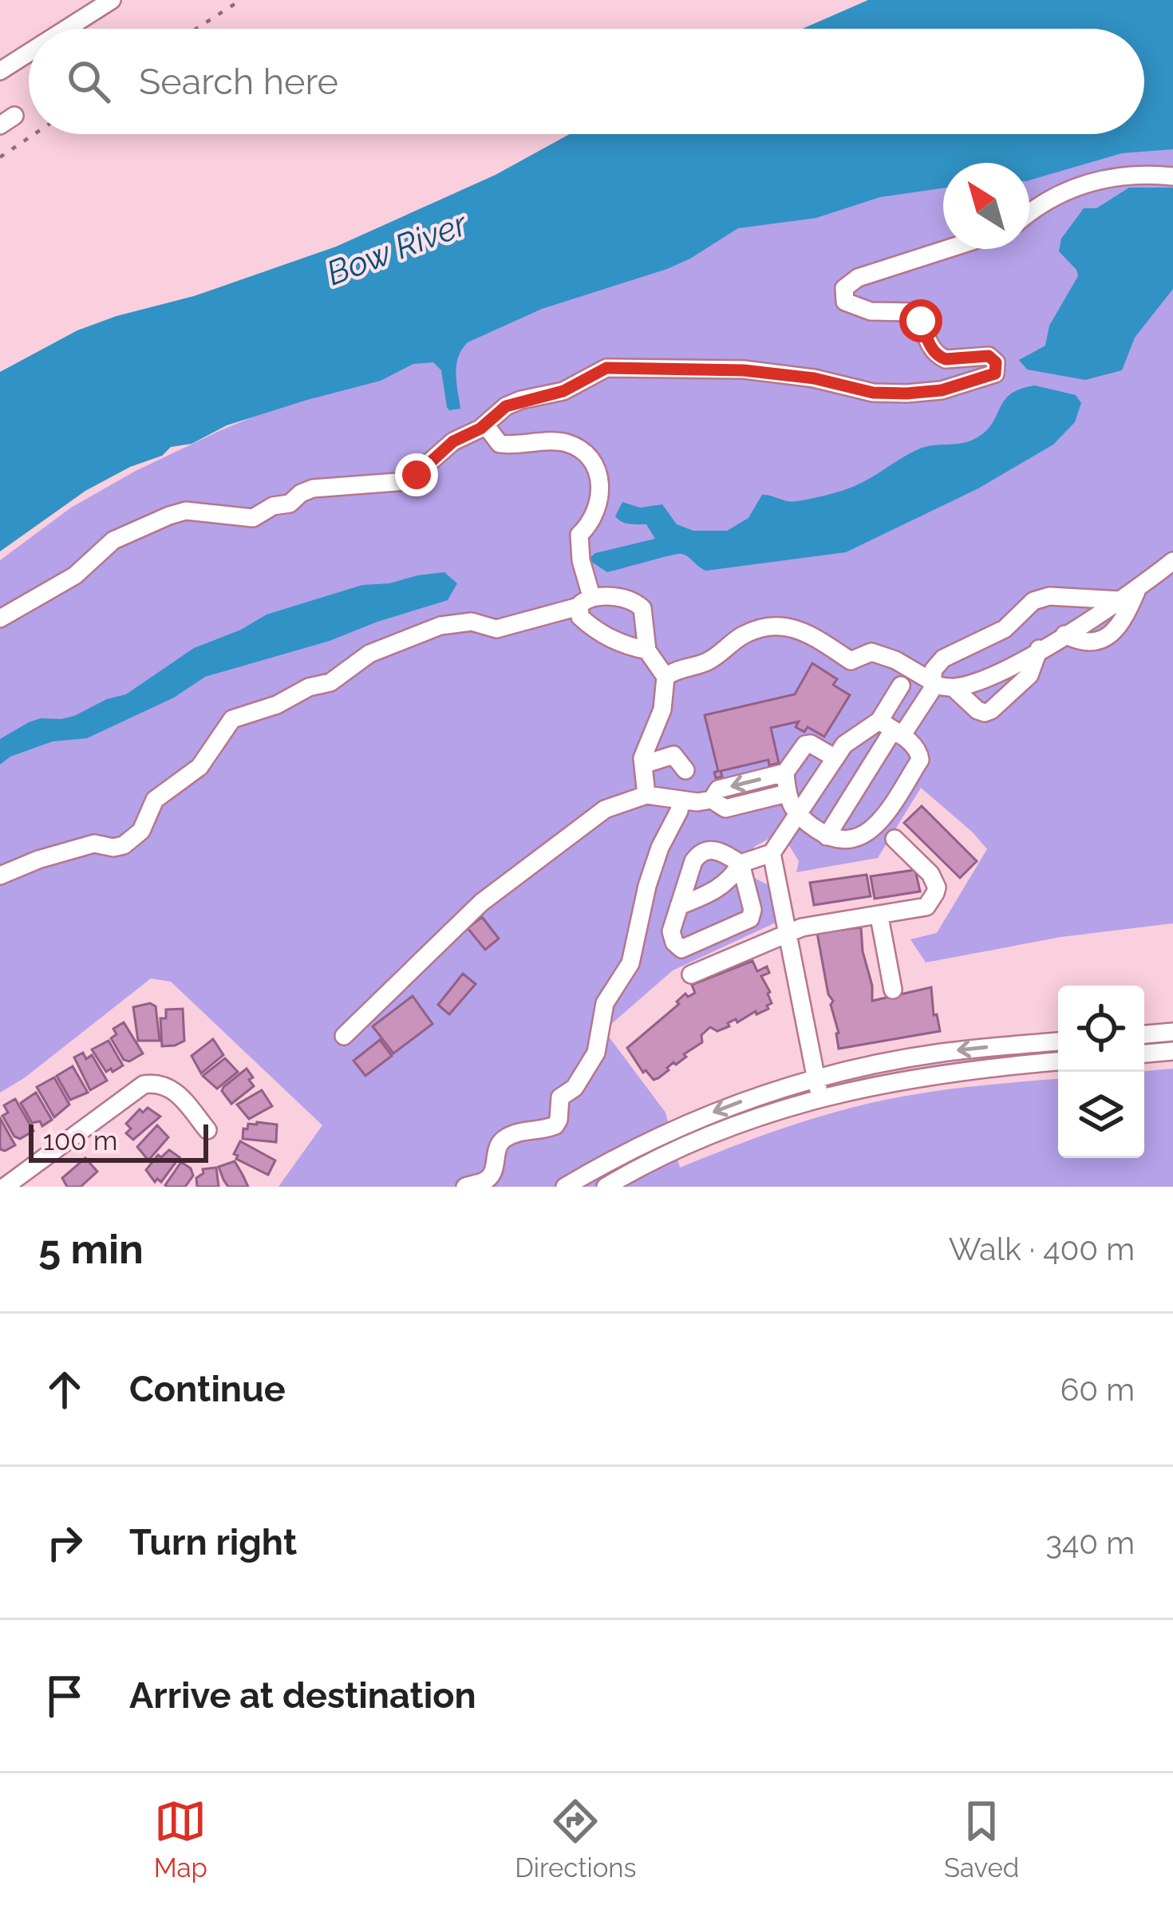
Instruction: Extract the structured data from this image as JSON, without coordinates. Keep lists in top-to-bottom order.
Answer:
{
  "water": ["Bow River"],
  "scale_bar": "100 m",
  "north": "top left",
  "page": {
    "search": "Search here",
    "scale": "100 m",
    "heading": ["5 min", "Walk · 400 m"],
    "list": [
      ["Continue", "60 m"],
      ["Turn right", "340 m"],
      "Arrive at destination"
    ],
    "nav": ["Map", "Directions", "Saved"]
  }
}
